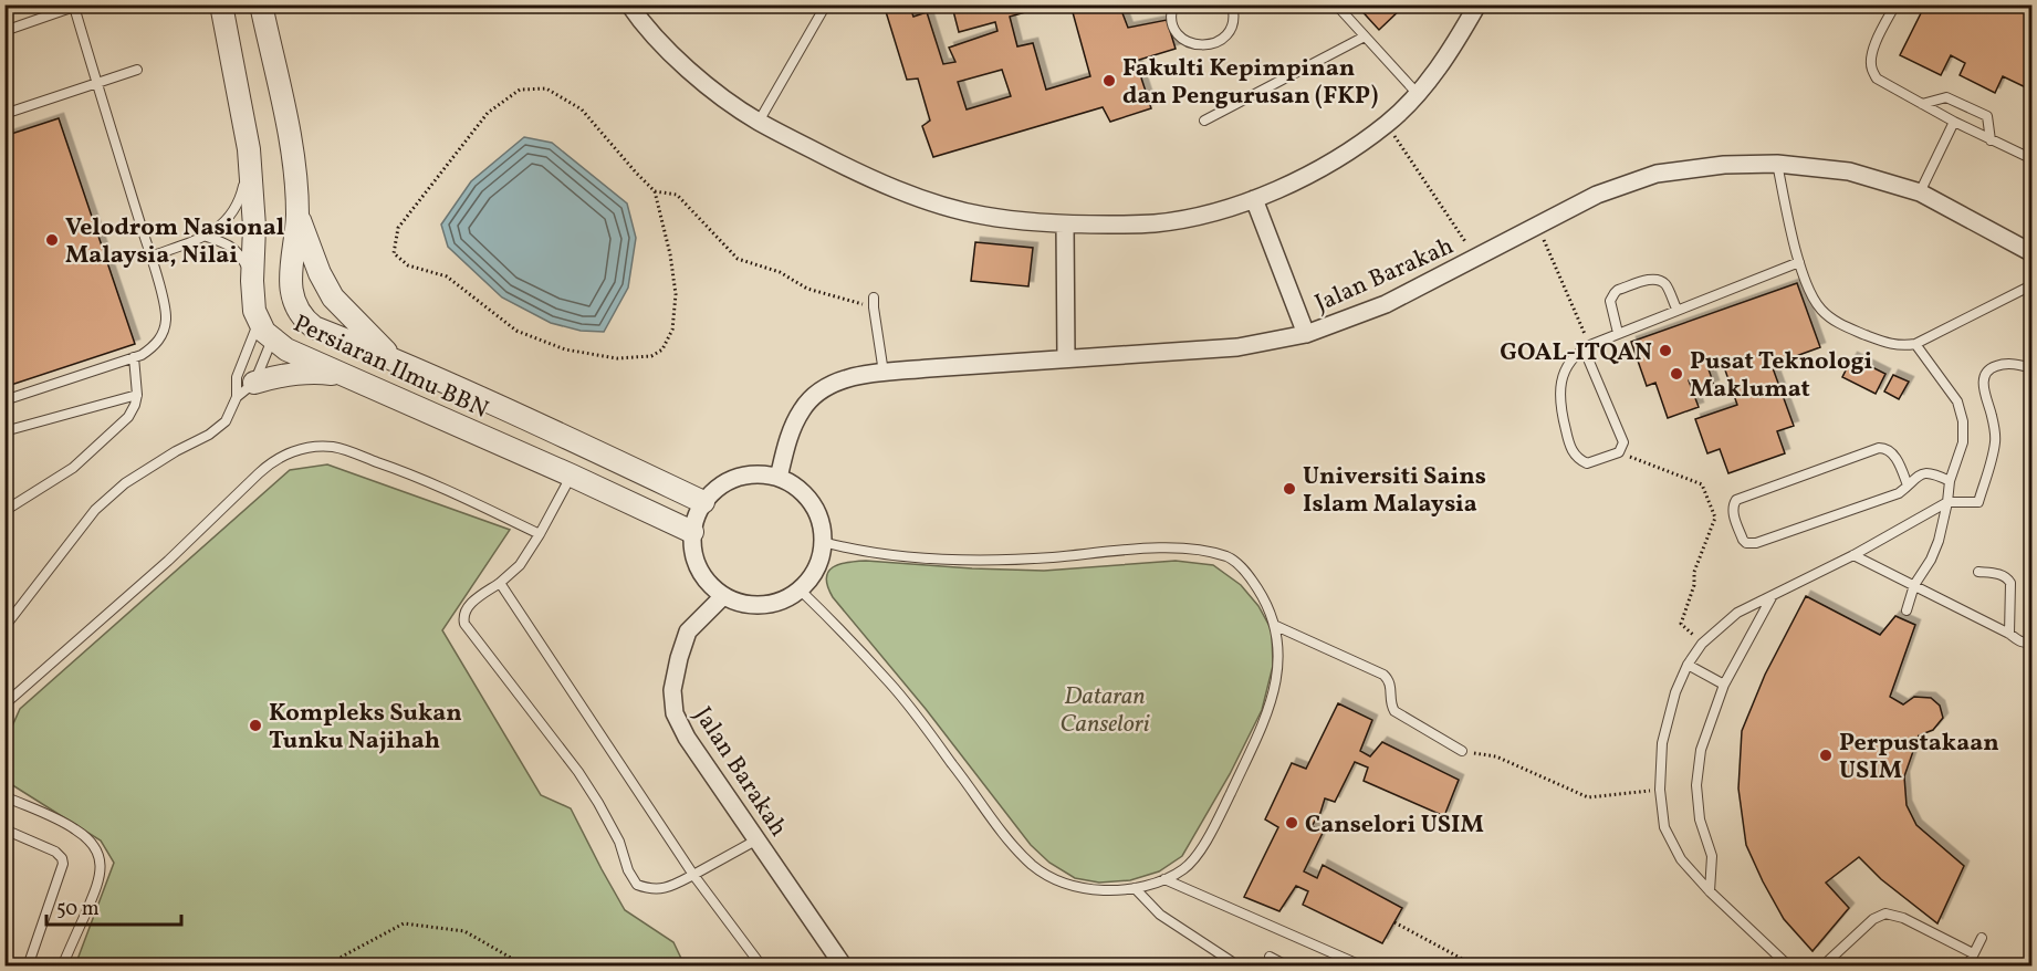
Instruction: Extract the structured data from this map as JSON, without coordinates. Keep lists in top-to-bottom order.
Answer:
{
  "streets": {
    "street": ["Jalan Barakah", "Persiaran Ilmu BBN"]
  },
  "crossings": [
    ["Jalan Barakah", "Persiaran Ilmu BBN"]
  ],
  "parks": ["Dataran Canselori"],
  "places": [
    "Fakulti Kepimpinan dan Pengurusan (FKP)",
    "Velodrom Nasional Malaysia, Nilai",
    "GOAL-ITQAN",
    "Pusat Teknologi Maklumat",
    "Universiti Sains Islam Malaysia",
    "Kompleks Sukan Tunku Najihah",
    "Perpustakaan USIM",
    "Canselori USIM"
  ],
  "scale_bar": "50 m"
}
